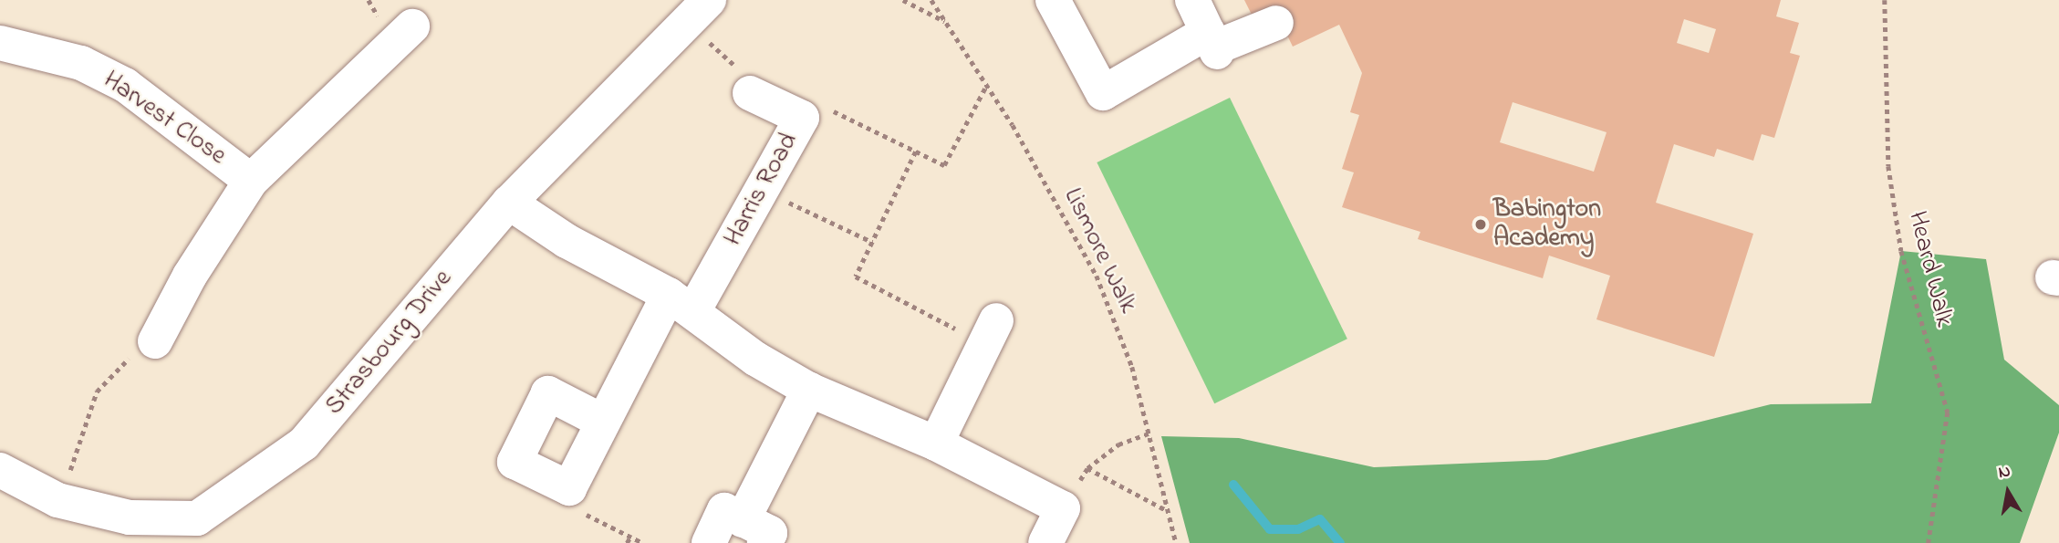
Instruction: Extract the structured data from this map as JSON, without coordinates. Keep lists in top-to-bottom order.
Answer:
{
  "streets": {
    "street": ["Harvest Close", "Harris Road", "Strasbourg Drive"],
    "path": ["Lismore Walk", "Heard Walk"]
  },
  "places": ["Babington Academy"],
  "north": "top"
}
